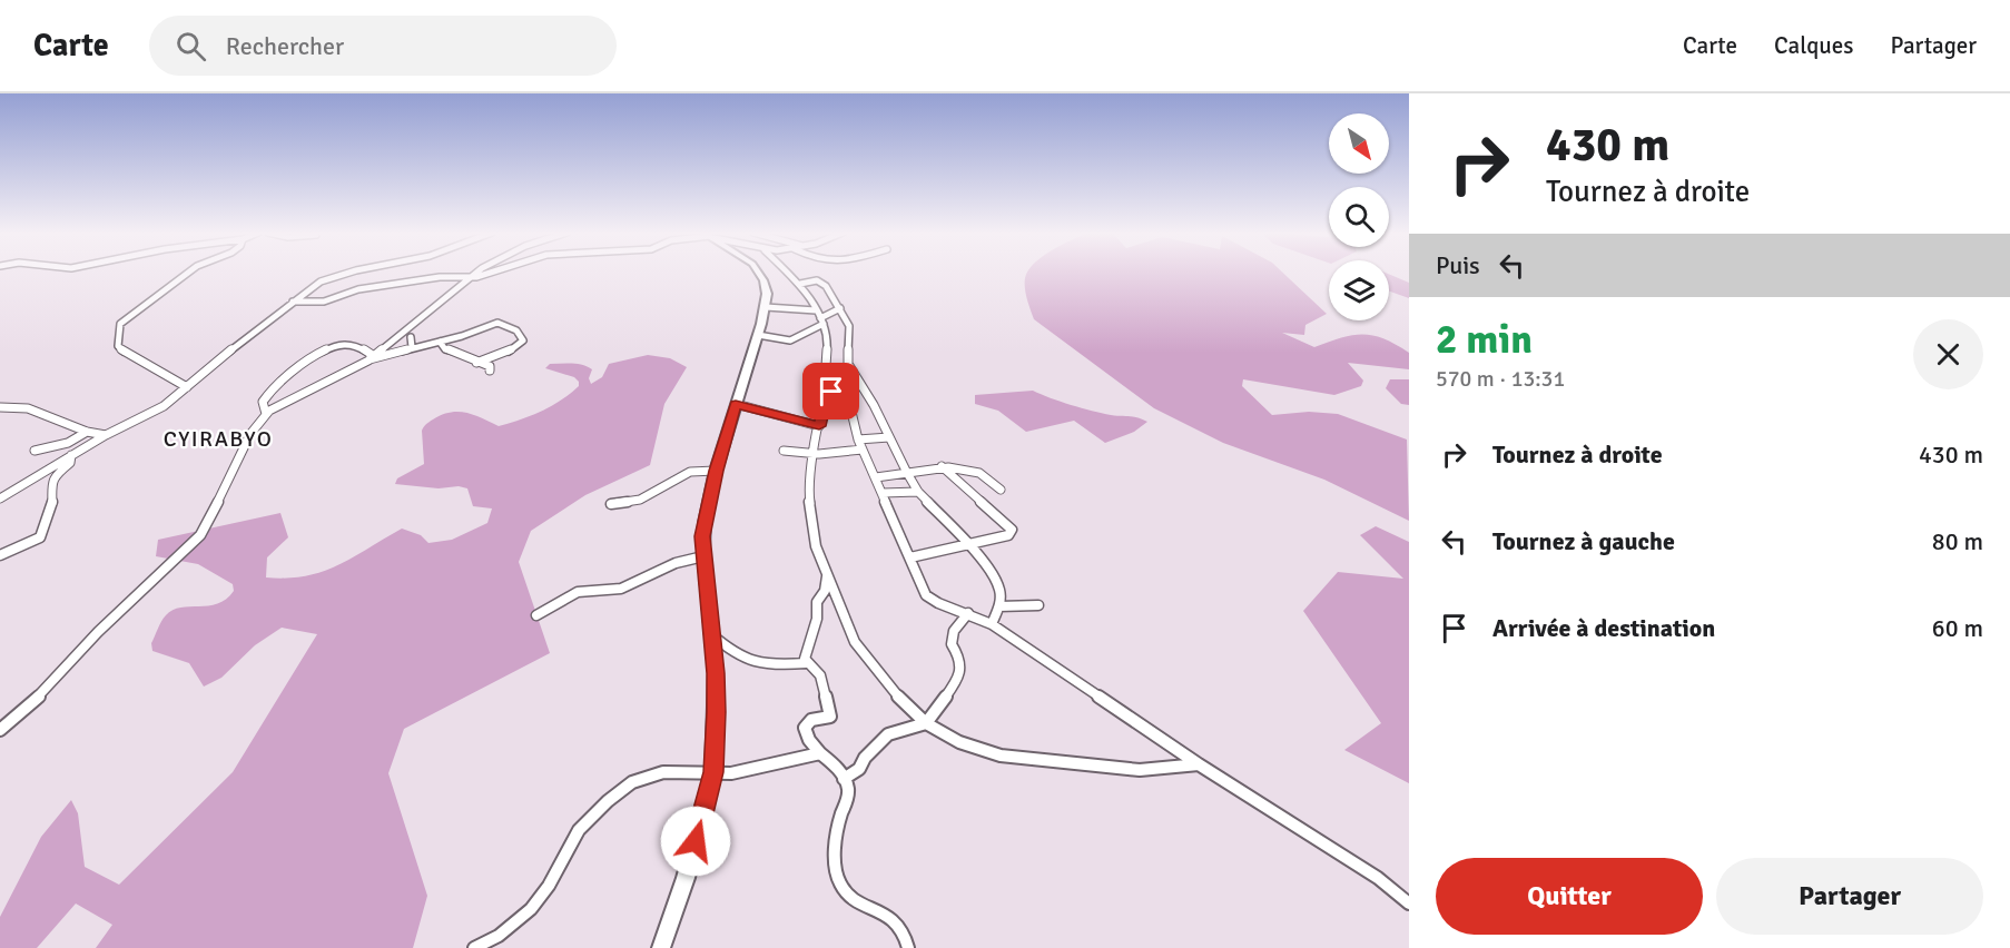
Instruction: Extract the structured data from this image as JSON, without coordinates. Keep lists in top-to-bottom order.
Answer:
{
  "districts": ["CYIRABYO"],
  "north": "bottom right",
  "page": {
    "header": "Carte",
    "search": "Rechercher",
    "nav": ["Carte", "Calques", "Partager"],
    "turn": ["430 m", "Tournez à droite"],
    "then": "Puis",
    "heading": ["2 min", "570 m · 13:31"],
    "list": [
      {
        "name": "Tournez à droite",
        "value": "430 m"
      },
      {
        "name": "Tournez à gauche",
        "value": "80 m"
      },
      {
        "name": "Arrivée à destination",
        "value": "60 m"
      }
    ],
    "buttons": ["Quitter", "Partager"]
  }
}
